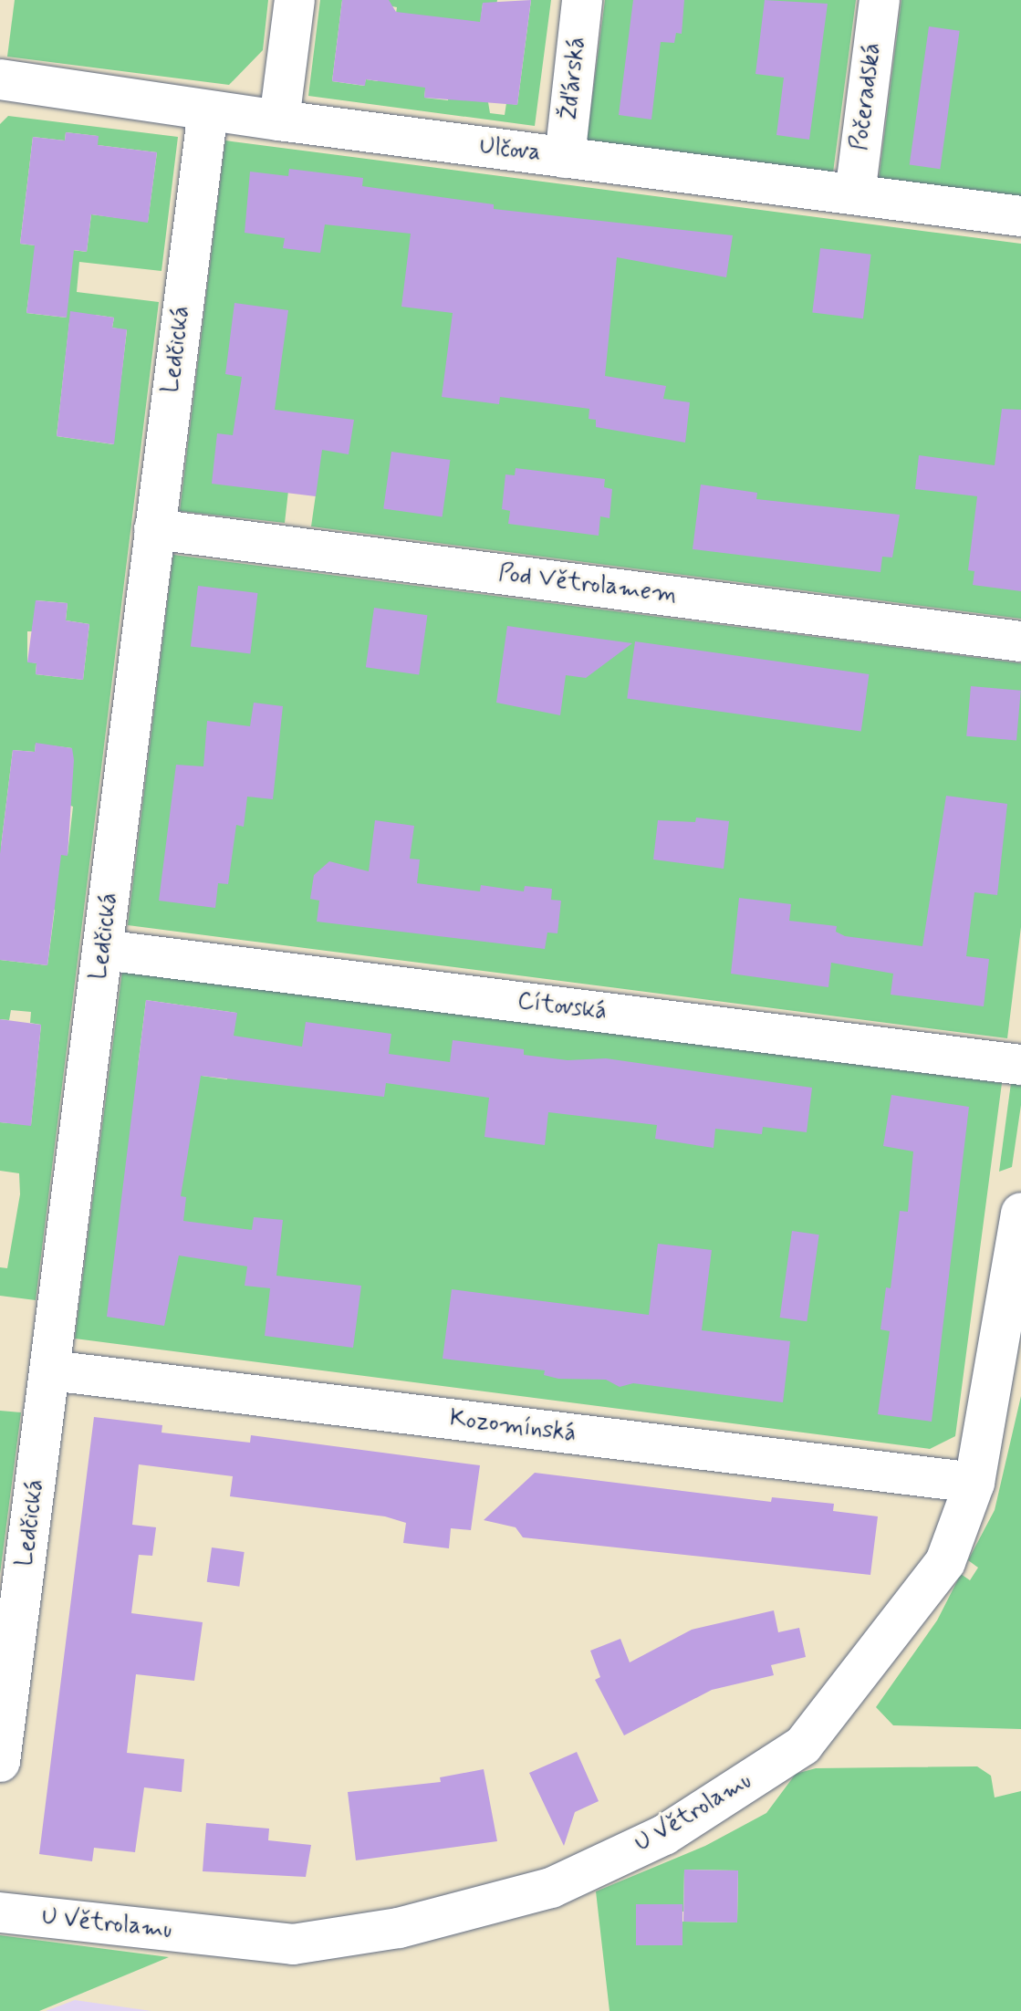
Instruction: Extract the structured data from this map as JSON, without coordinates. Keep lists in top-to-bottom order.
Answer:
{
  "streets": {
    "street": [
      "Žďárská",
      "Počeradská",
      "Ulčova",
      "Ledčická",
      "Pod Větrolamem",
      "Cítovská",
      "Kozomínská",
      "U Větrolamu"
    ]
  },
  "crossings": [
    ["Žďárská", "Ulčova"],
    ["Počeradská", "Ulčova"],
    ["Ulčova", "Ledčická"],
    ["Ledčická", "Pod Větrolamem"],
    ["Ledčická", "Cítovská"],
    ["Ledčická", "Kozomínská"],
    ["Kozomínská", "U Větrolamu"]
  ]
}
